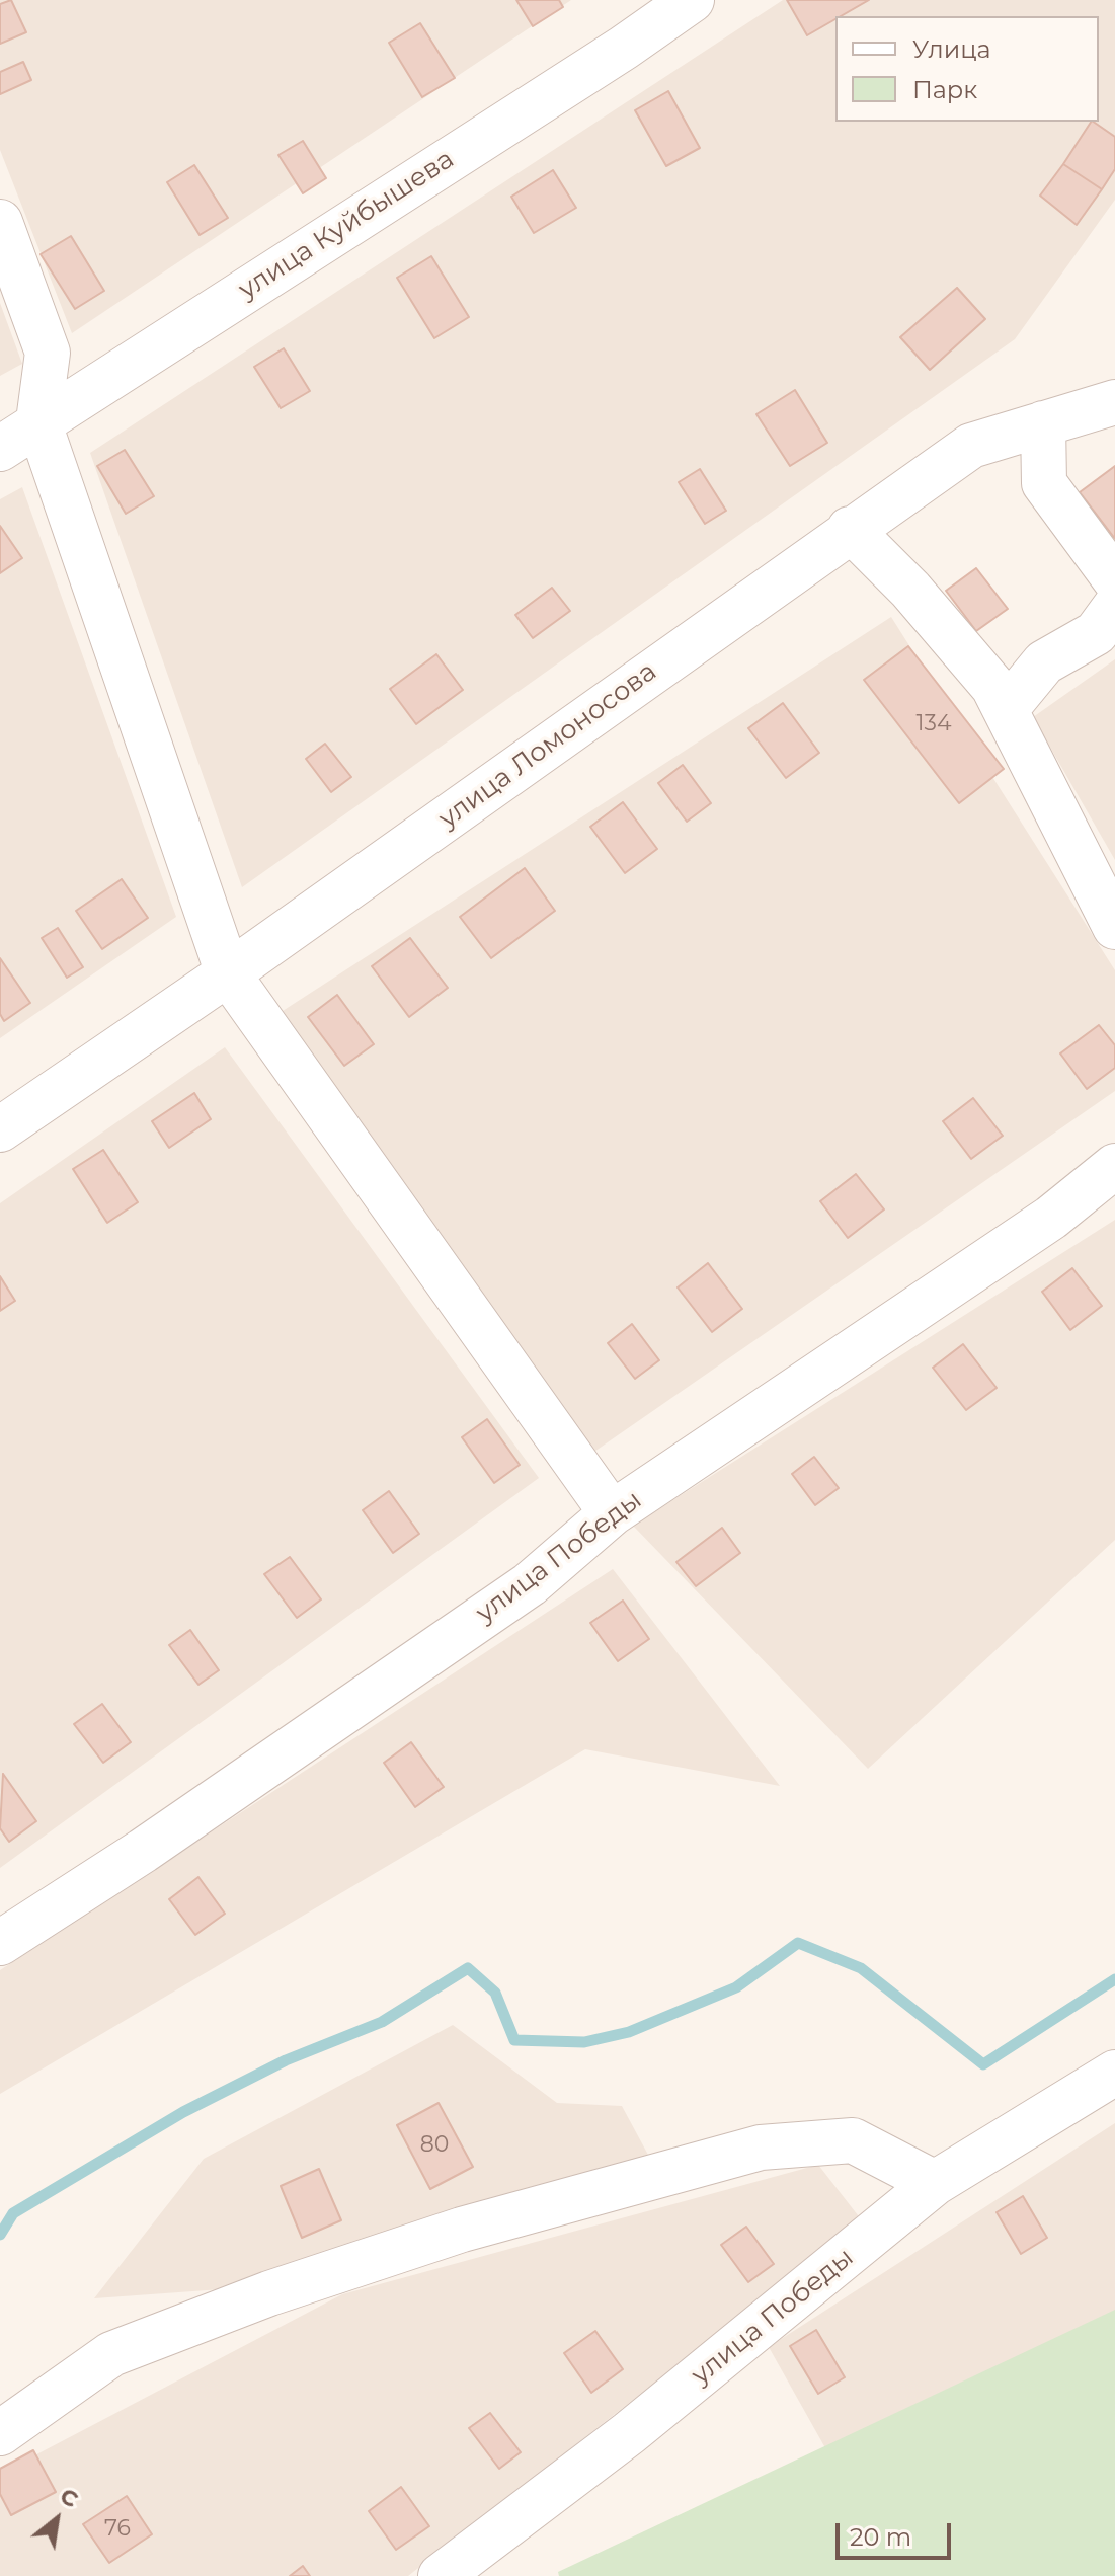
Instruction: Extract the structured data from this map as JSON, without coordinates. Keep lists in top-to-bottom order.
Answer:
{
  "streets": {
    "street": ["улица Куйбышева", "улица Ломоносова", "улица Победы"]
  },
  "house_numbers": ["134", "80", "76"],
  "legend": ["Улица", "Парк"],
  "scale_bar": "20 m",
  "north": "top right"
}
